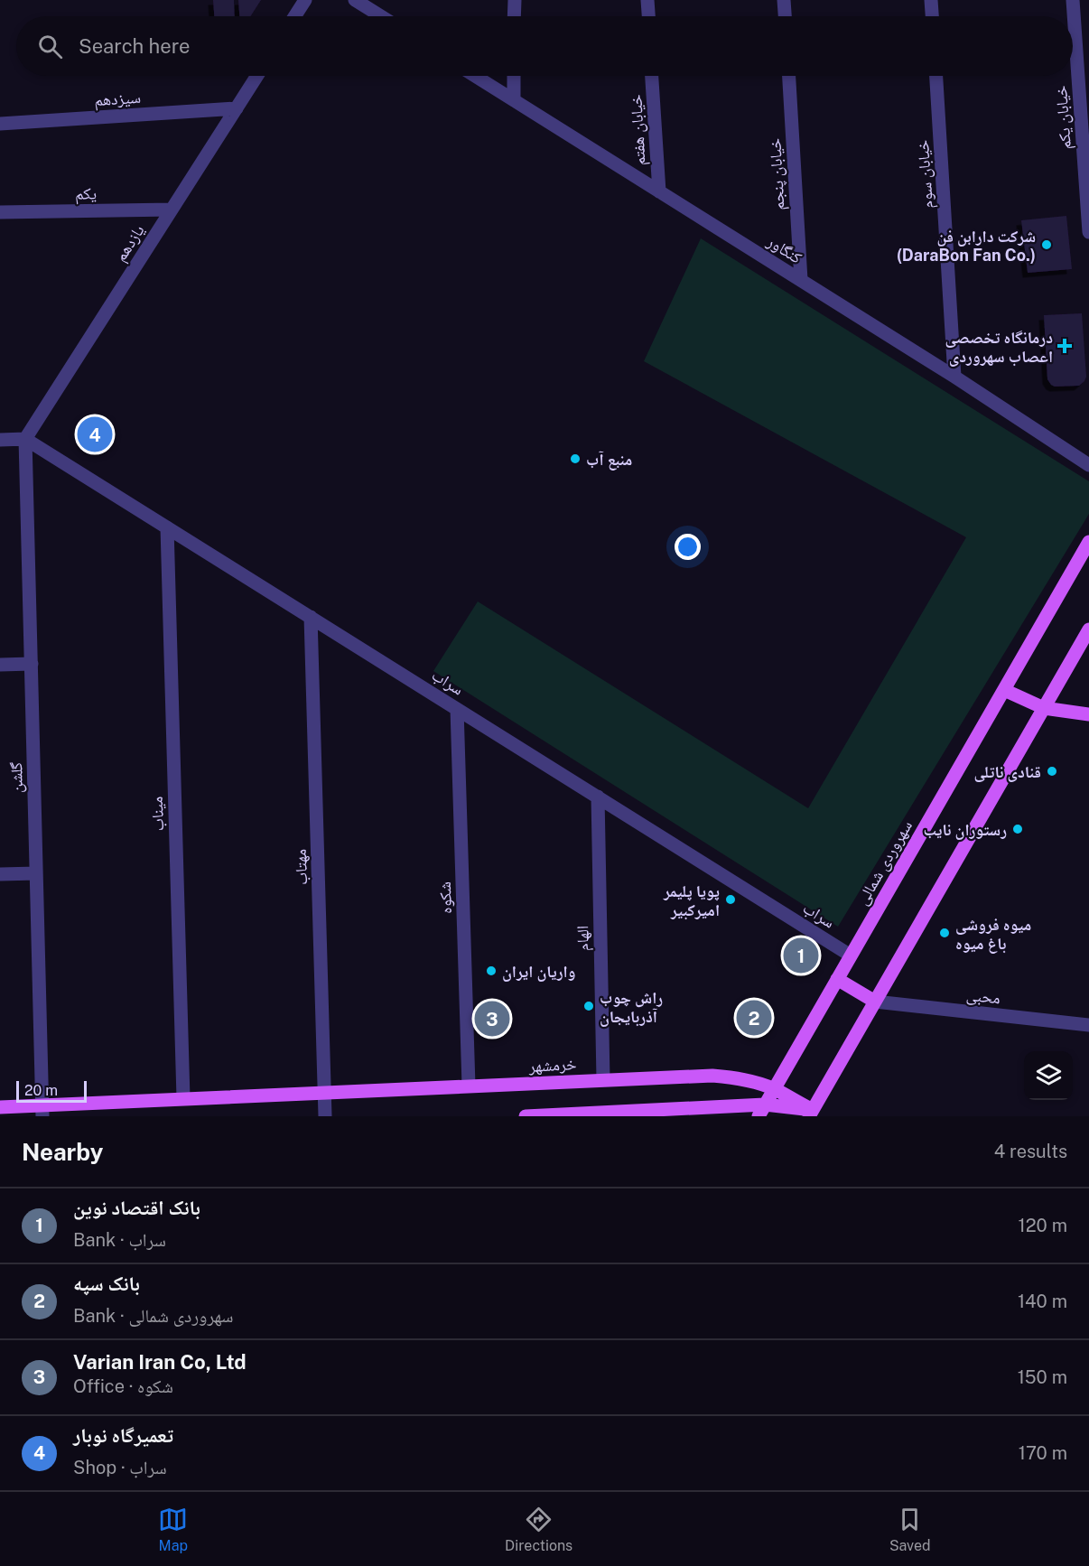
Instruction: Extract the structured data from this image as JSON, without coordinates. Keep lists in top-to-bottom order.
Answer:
{
  "streets": {
    "main road": ["سهروردی شمالی", "خرمشهر"],
    "street": [
      "سیزدهم",
      "خیابان یکم",
      "خیابان هفتم",
      "خیابان پنجم",
      "خیابان سوم",
      "یکم",
      "یازدهم",
      "کنگاور",
      "سراب",
      "گلشن",
      "میناب",
      "مهتاب",
      "شکوه",
      "الهام",
      "محبی"
    ]
  },
  "crossings": [
    ["سیزدهم", "یازدهم"],
    ["خیابان هفتم", "کنگاور"],
    ["خیابان پنجم", "کنگاور"],
    ["خیابان سوم", "کنگاور"],
    ["یکم", "یازدهم"],
    ["یازدهم", "سراب"],
    ["یازدهم", "گلشن"],
    ["سراب", "گلشن"],
    ["سراب", "میناب"],
    ["سراب", "سهروردی شمالی"],
    ["سراب", "مهتاب"],
    ["سراب", "شکوه"],
    ["سراب", "الهام"],
    ["گلشن", "خرمشهر"],
    ["میناب", "خرمشهر"],
    ["سهروردی شمالی", "خرمشهر"],
    ["مهتاب", "خرمشهر"],
    ["شکوه", "خرمشهر"],
    ["الهام", "خرمشهر"]
  ],
  "places": {
    "other": [
      "شرکت دارابن فن (DaraBon Fan Co.)",
      "منبع آب",
      "قنادی ناتلی",
      "رستوران نایب",
      "پویا پلیمر امیرکبیر",
      "میوه فروشی باغ میوه",
      "واریان ایران",
      "راش چوب آذربایجان"
    ],
    "health": ["درمانگاه تخصصی اعصاب سهروردی"]
  },
  "scale_bar": "20 m",
  "page": {
    "search": "Search here",
    "pins": [
      "4",
      "1",
      "2",
      "3"
    ],
    "scale": "20 m",
    "heading": ["Nearby", "4 results"],
    "list": [
      {
        "mark": "1",
        "name": "بانک اقتصاد نوین",
        "note": "Bank · سراب",
        "value": "120 m"
      },
      {
        "mark": "2",
        "name": "بانک سپه",
        "note": "Bank · سهروردی شمالی",
        "value": "140 m"
      },
      {
        "mark": "3",
        "name": "Varian Iran Co, Ltd",
        "note": "Office · شکوه",
        "value": "150 m"
      },
      {
        "mark": "4",
        "name": "تعمیرگاه نوبار",
        "note": "Shop · سراب",
        "value": "170 m"
      }
    ],
    "nav": ["Map", "Directions", "Saved"]
  }
}
